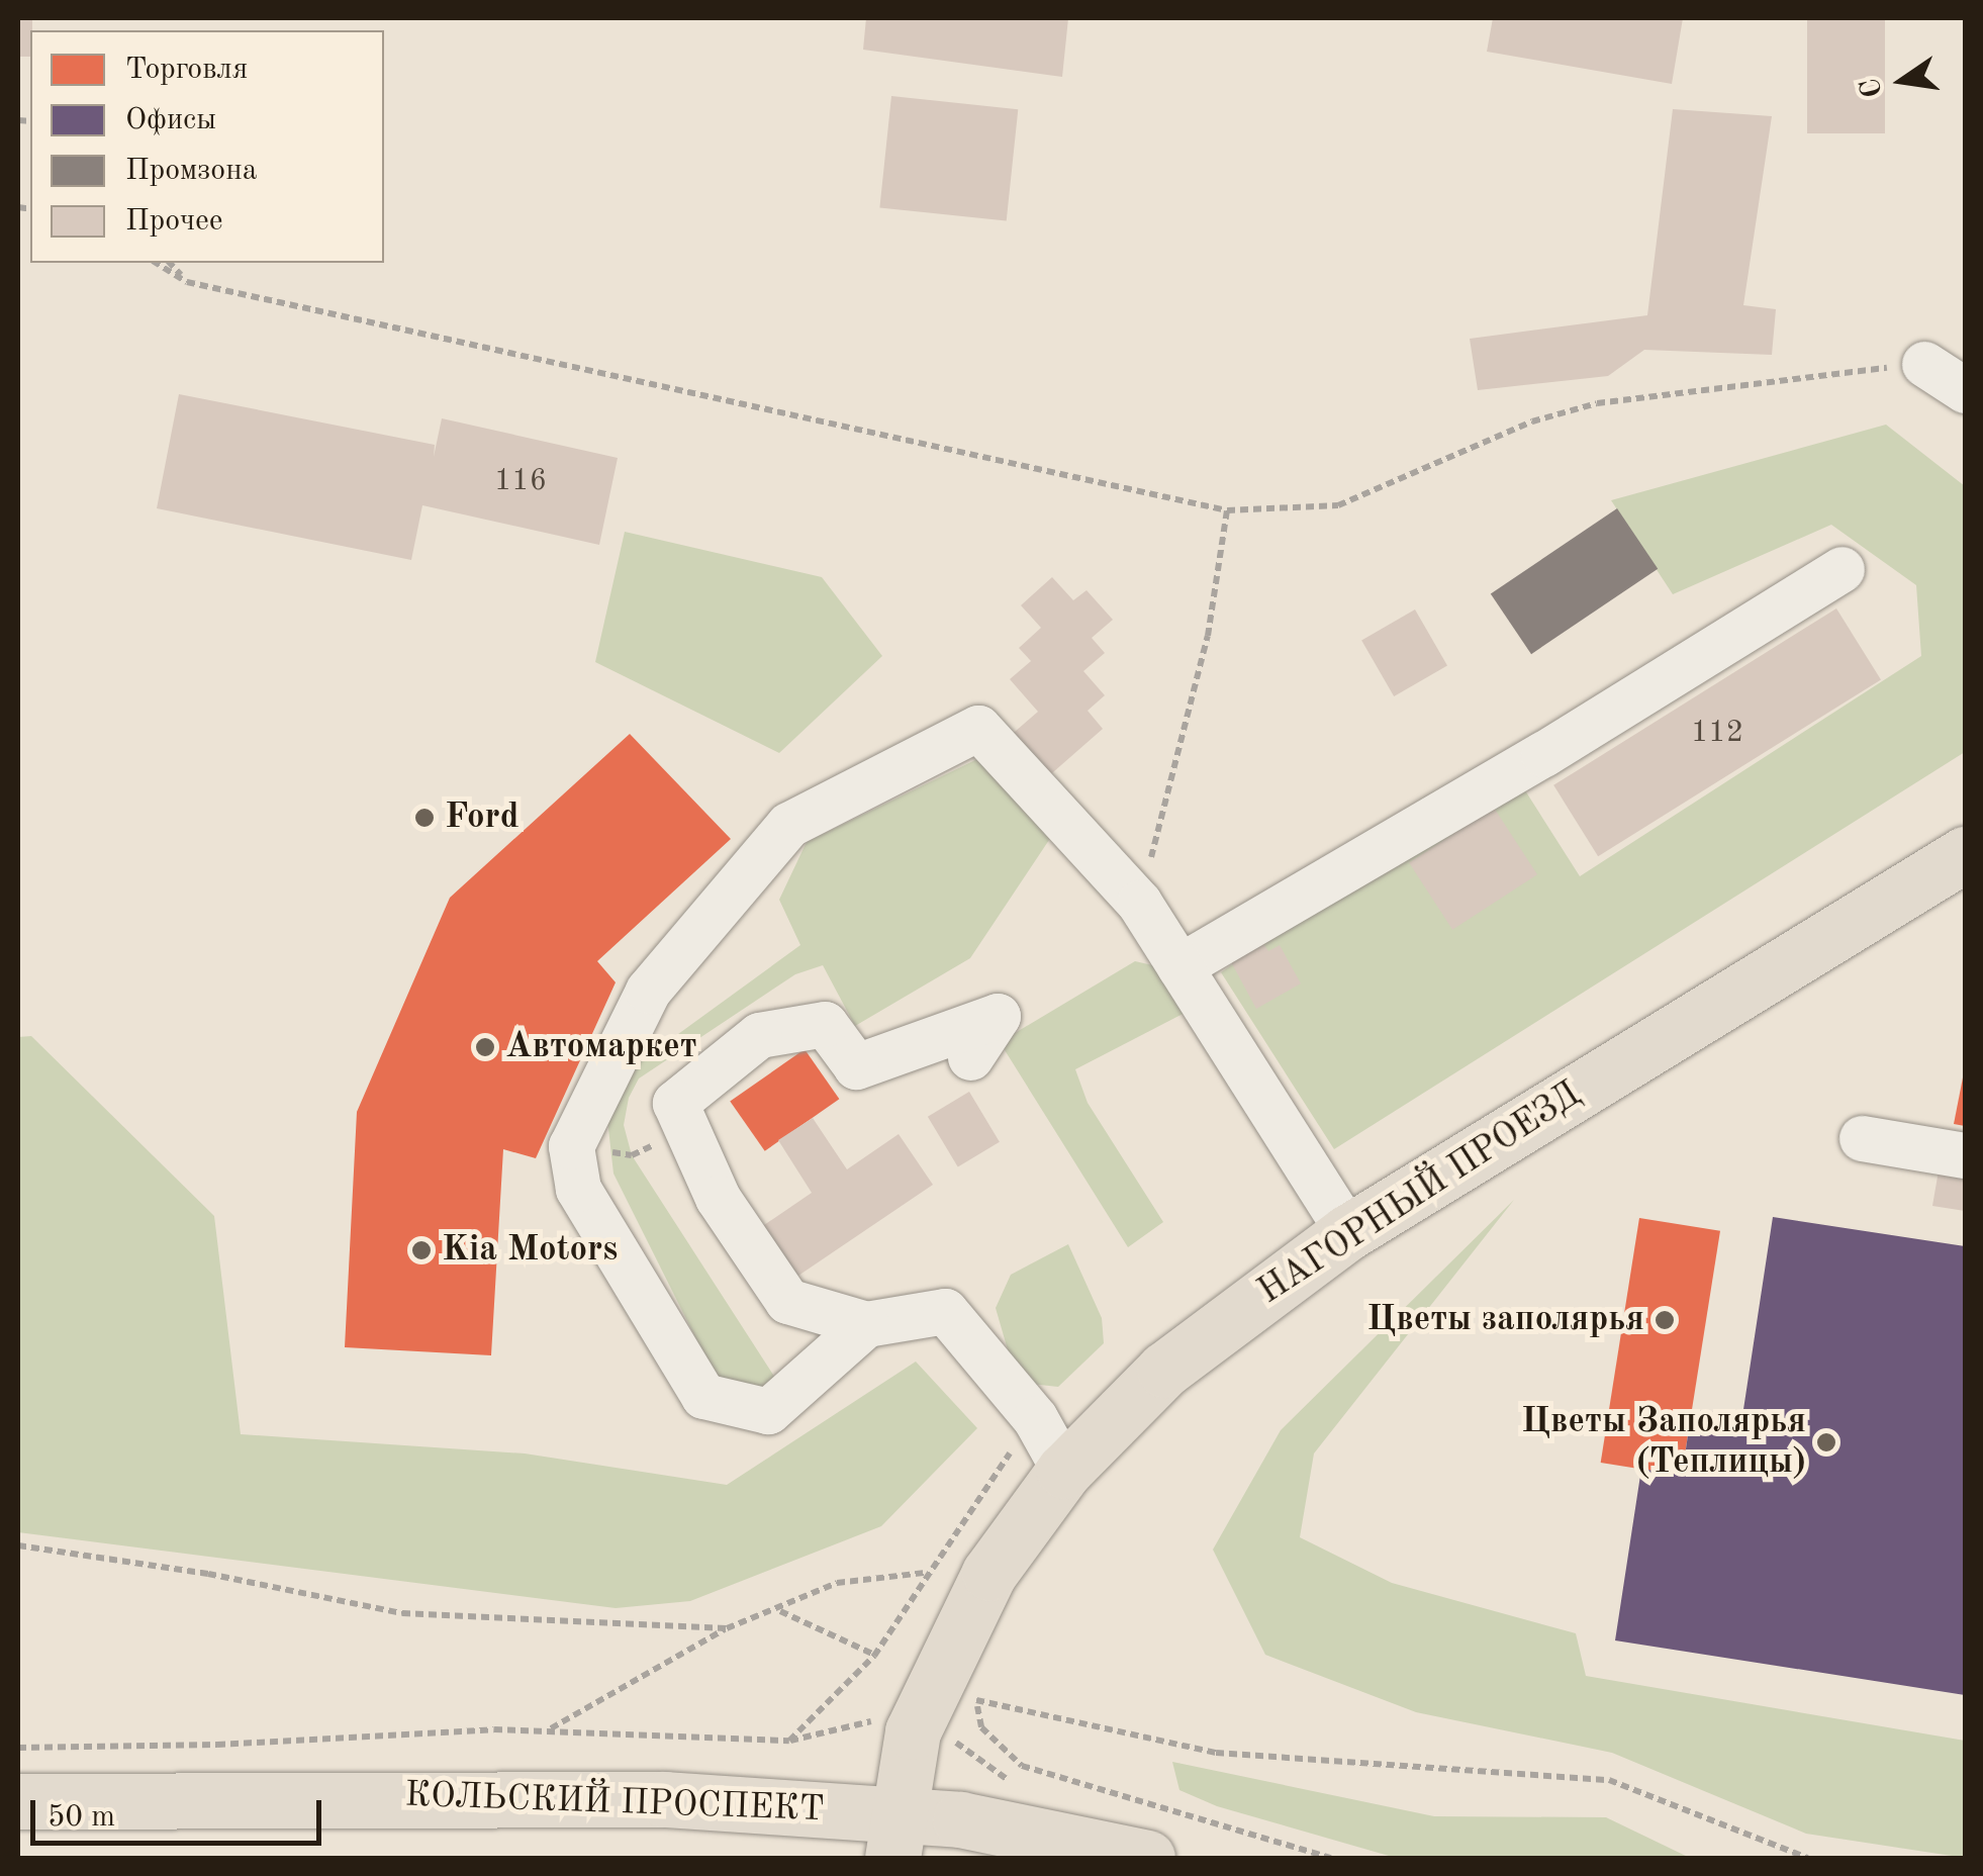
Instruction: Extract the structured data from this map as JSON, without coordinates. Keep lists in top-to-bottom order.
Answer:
{
  "streets": {
    "main road": ["НАГОРНЫЙ ПРОЕЗД", "КОЛЬСКИЙ ПРОСПЕКТ"]
  },
  "crossings": [
    ["НАГОРНЫЙ ПРОЕЗД", "КОЛЬСКИЙ ПРОСПЕКТ"]
  ],
  "places": [
    "Ford",
    "Автомаркет",
    "Kia Motors",
    "Цветы заполярья",
    "Цветы Заполярья (Теплицы)"
  ],
  "house_numbers": ["116", "112"],
  "legend": [
    "Торговля",
    "Офисы",
    "Промзона",
    "Прочее"
  ],
  "scale_bar": "50 m",
  "north": "left"
}
